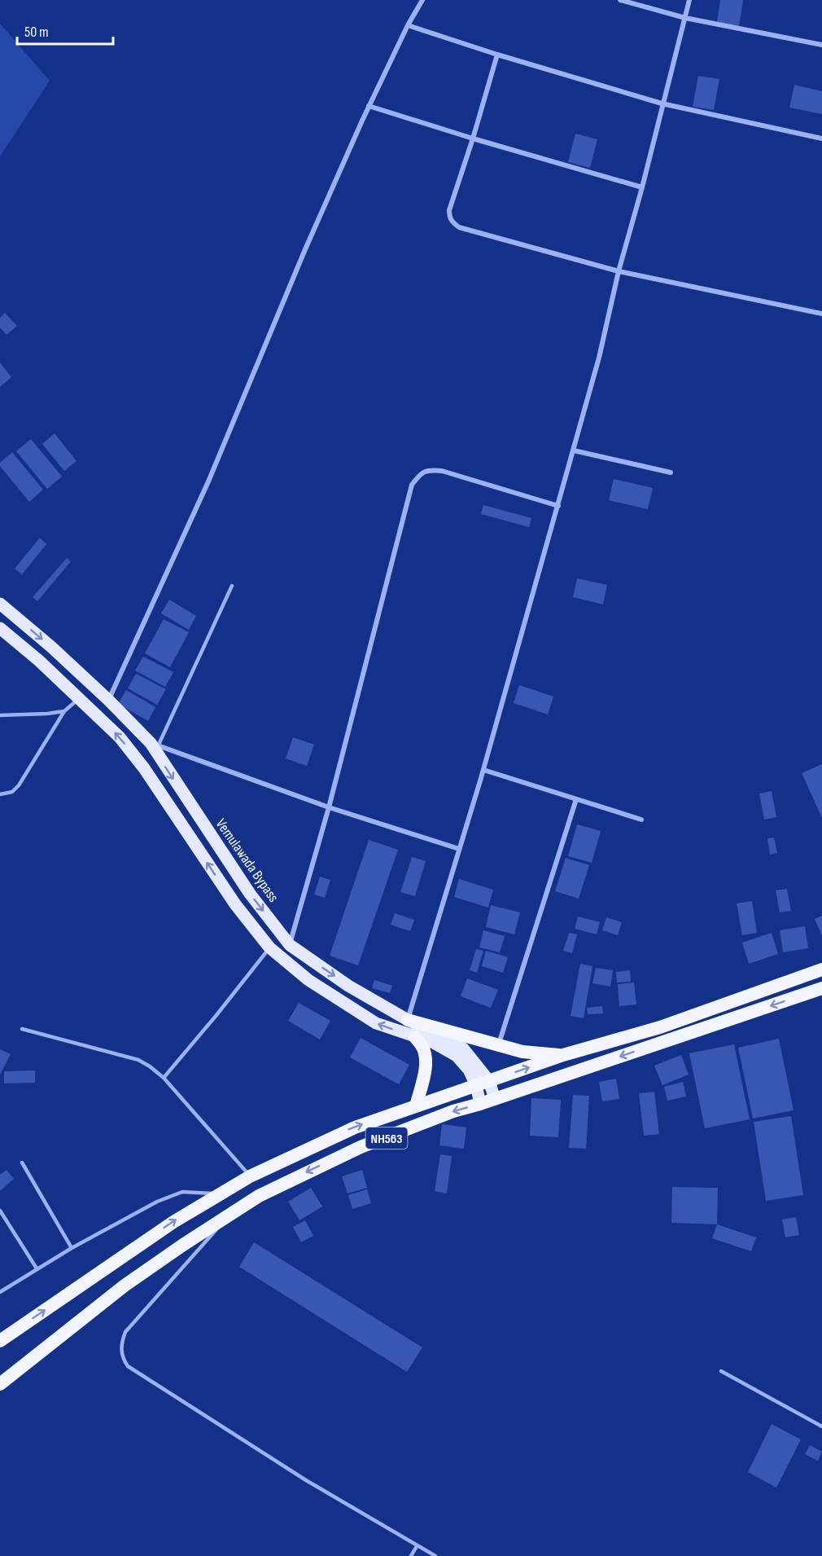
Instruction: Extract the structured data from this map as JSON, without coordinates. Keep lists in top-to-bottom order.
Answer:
{
  "streets": {
    "highway": ["NH563"],
    "main road": ["Vemulawada Bypass"]
  },
  "crossings": [
    ["Vemulawada Bypass", "NH563"]
  ],
  "scale_bar": "50 m"
}
